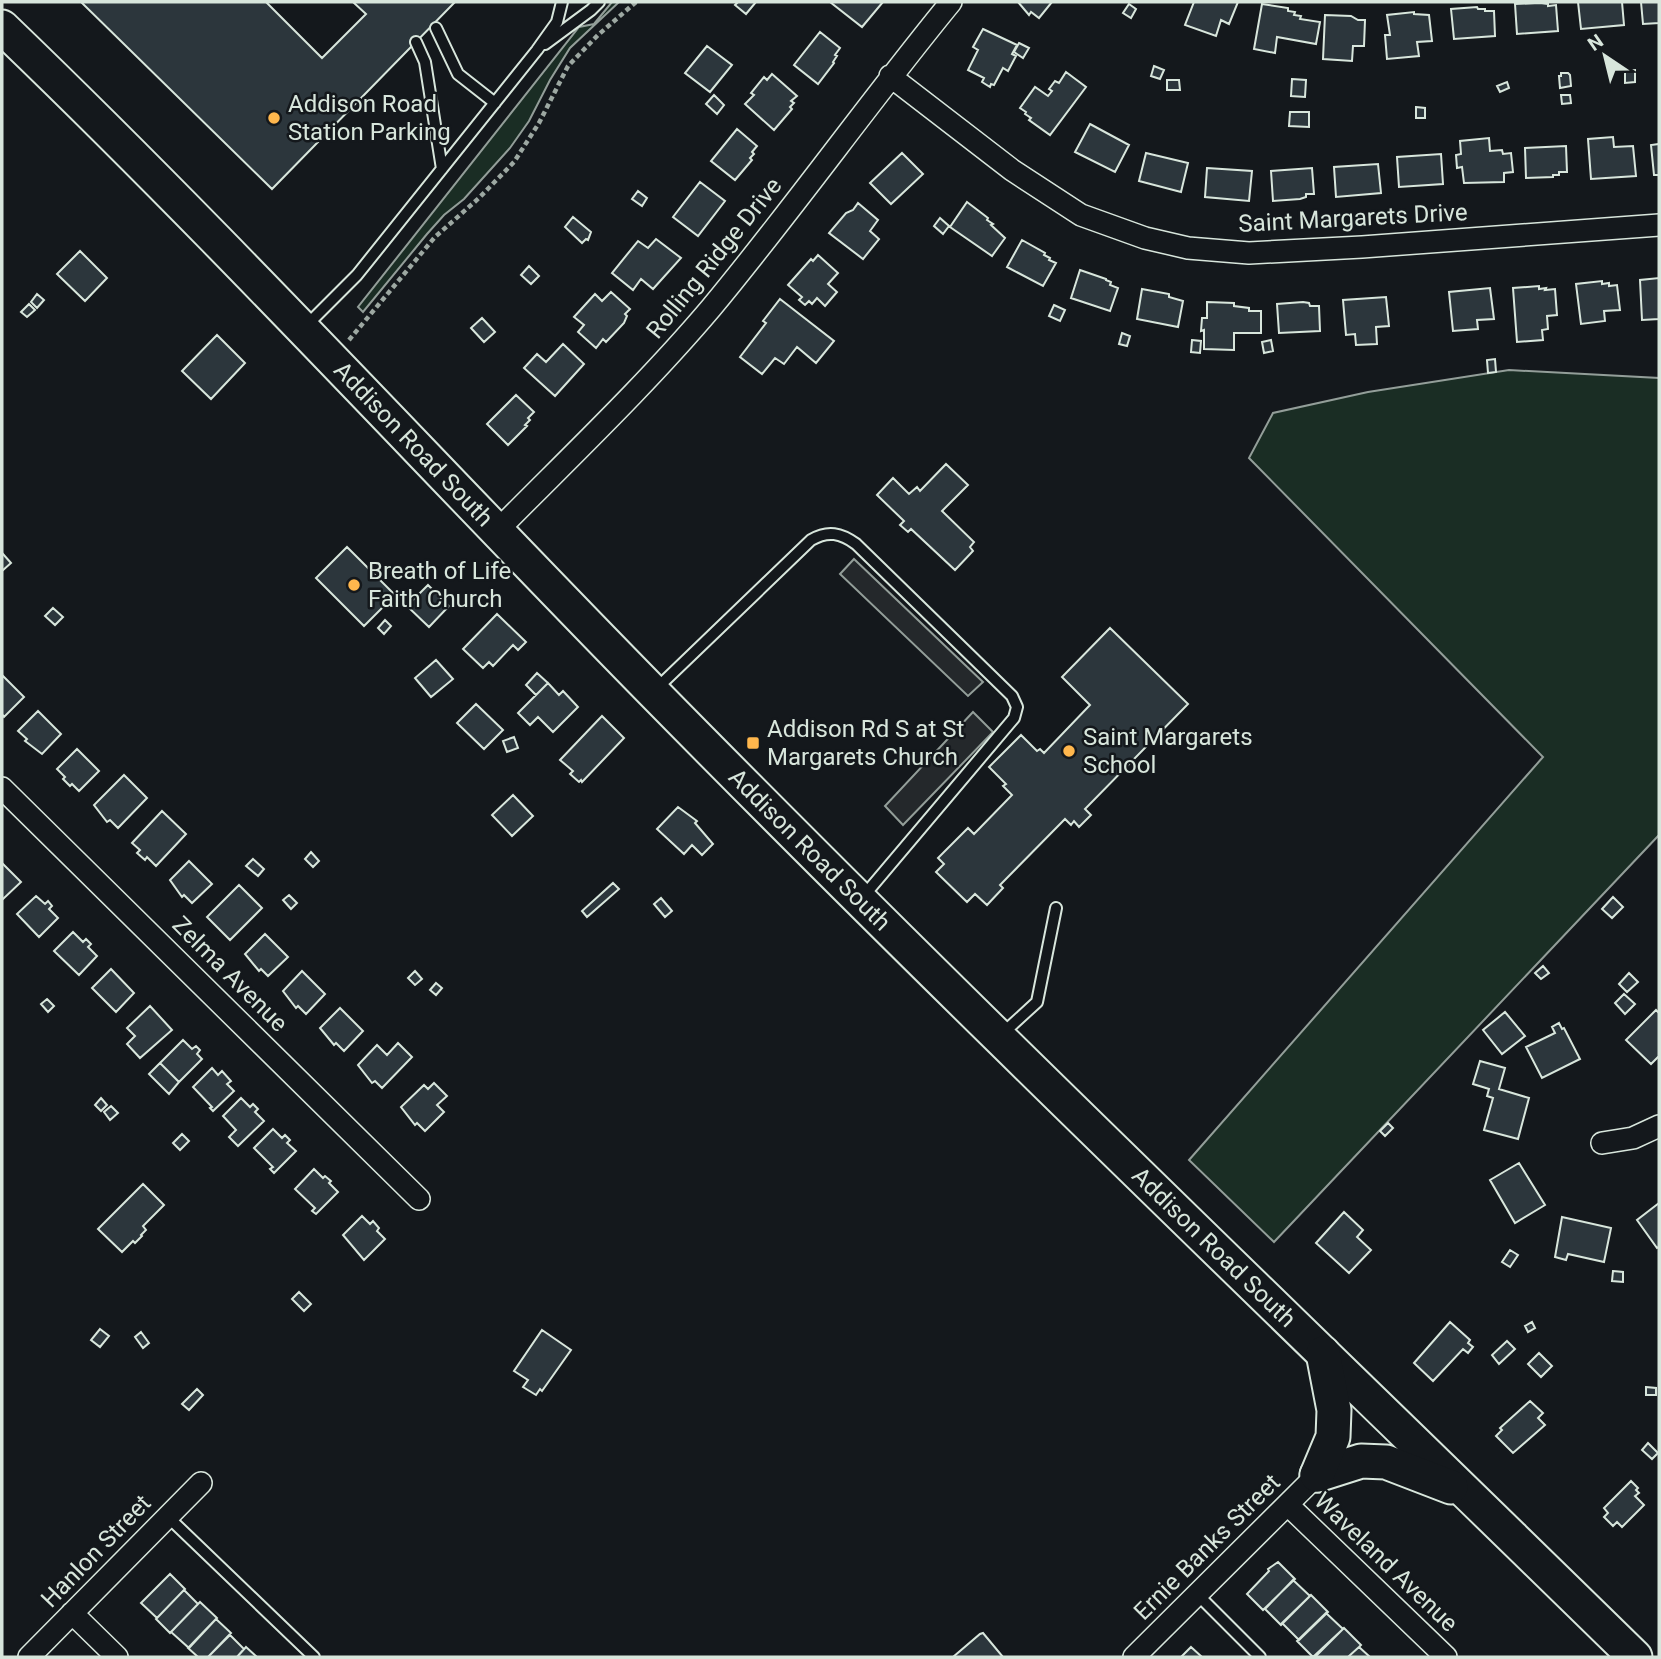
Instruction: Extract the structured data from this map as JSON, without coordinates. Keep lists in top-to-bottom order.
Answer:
{
  "streets": {
    "main road": ["Addison Road South"],
    "street": [
      "Saint Margarets Drive",
      "Rolling Ridge Drive",
      "Zelma Avenue",
      "Ernie Banks Street",
      "Hanlon Street",
      "Waveland Avenue"
    ]
  },
  "crossings": [
    ["Saint Margarets Drive", "Rolling Ridge Drive"],
    ["Rolling Ridge Drive", "Addison Road South"],
    ["Ernie Banks Street", "Waveland Avenue"]
  ],
  "places": {
    "other": ["Addison Road Station Parking", "Breath of Life Faith Church", "Saint Margarets School"],
    "transit": ["Addison Rd S at St Margarets Church"]
  },
  "north": "top left"
}
